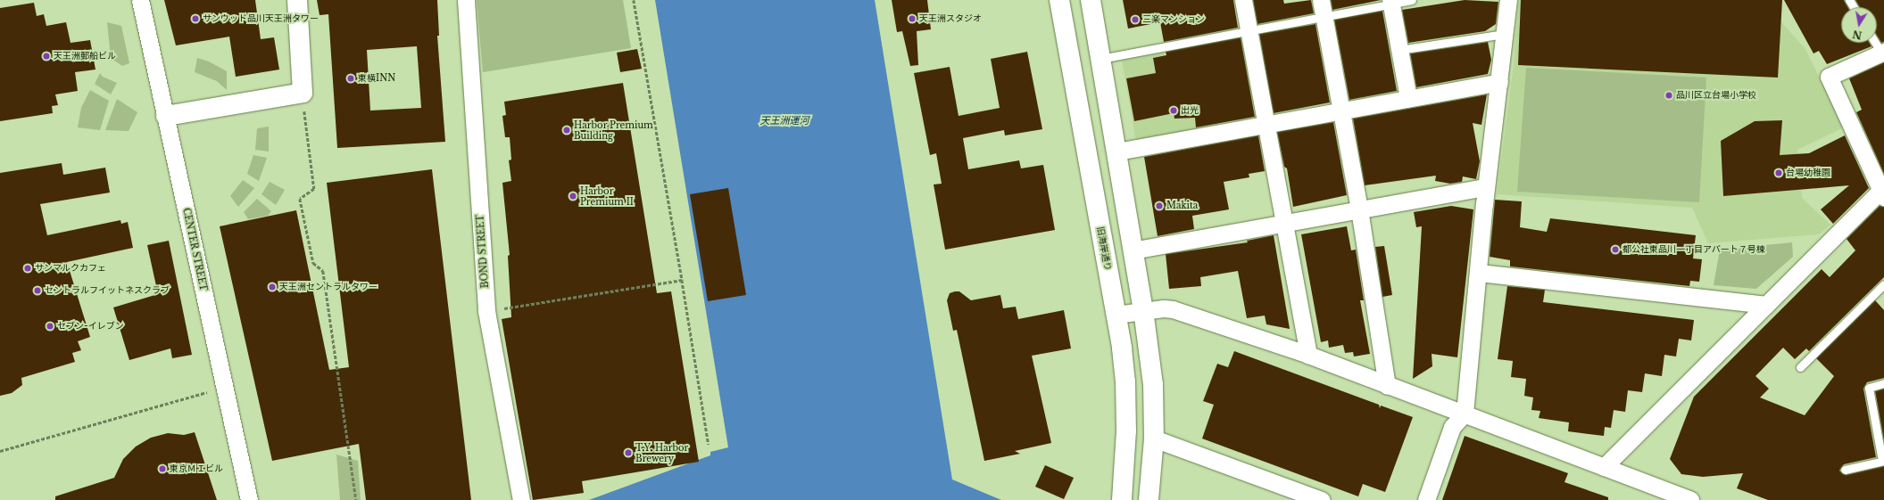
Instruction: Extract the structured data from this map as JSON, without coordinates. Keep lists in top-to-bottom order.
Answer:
{
  "streets": {
    "main road": ["旧海岸通り"],
    "street": ["CENTER STREET", "BOND STREET"]
  },
  "water": ["天王洲運河"],
  "places": [
    "サンウッド品川天王洲タワー",
    "天王洲スタジオ",
    "三楽マンション",
    "天王洲郵船ビル",
    "東横INN",
    "品川区立台場小学校",
    "出光",
    "Harbor Premium Building",
    "台場幼稚園",
    "Harbor Premium II",
    "Makita",
    "都公社東品川一丁目アパート７号棟",
    "サンマルクカフェ",
    "天王洲セントラルタワー",
    "セントラルフイットネスクラブ",
    "セブン-イレブン",
    "T.Y. Harbor Brewery",
    "東京ＭＩビル"
  ],
  "north": "bottom"
}
